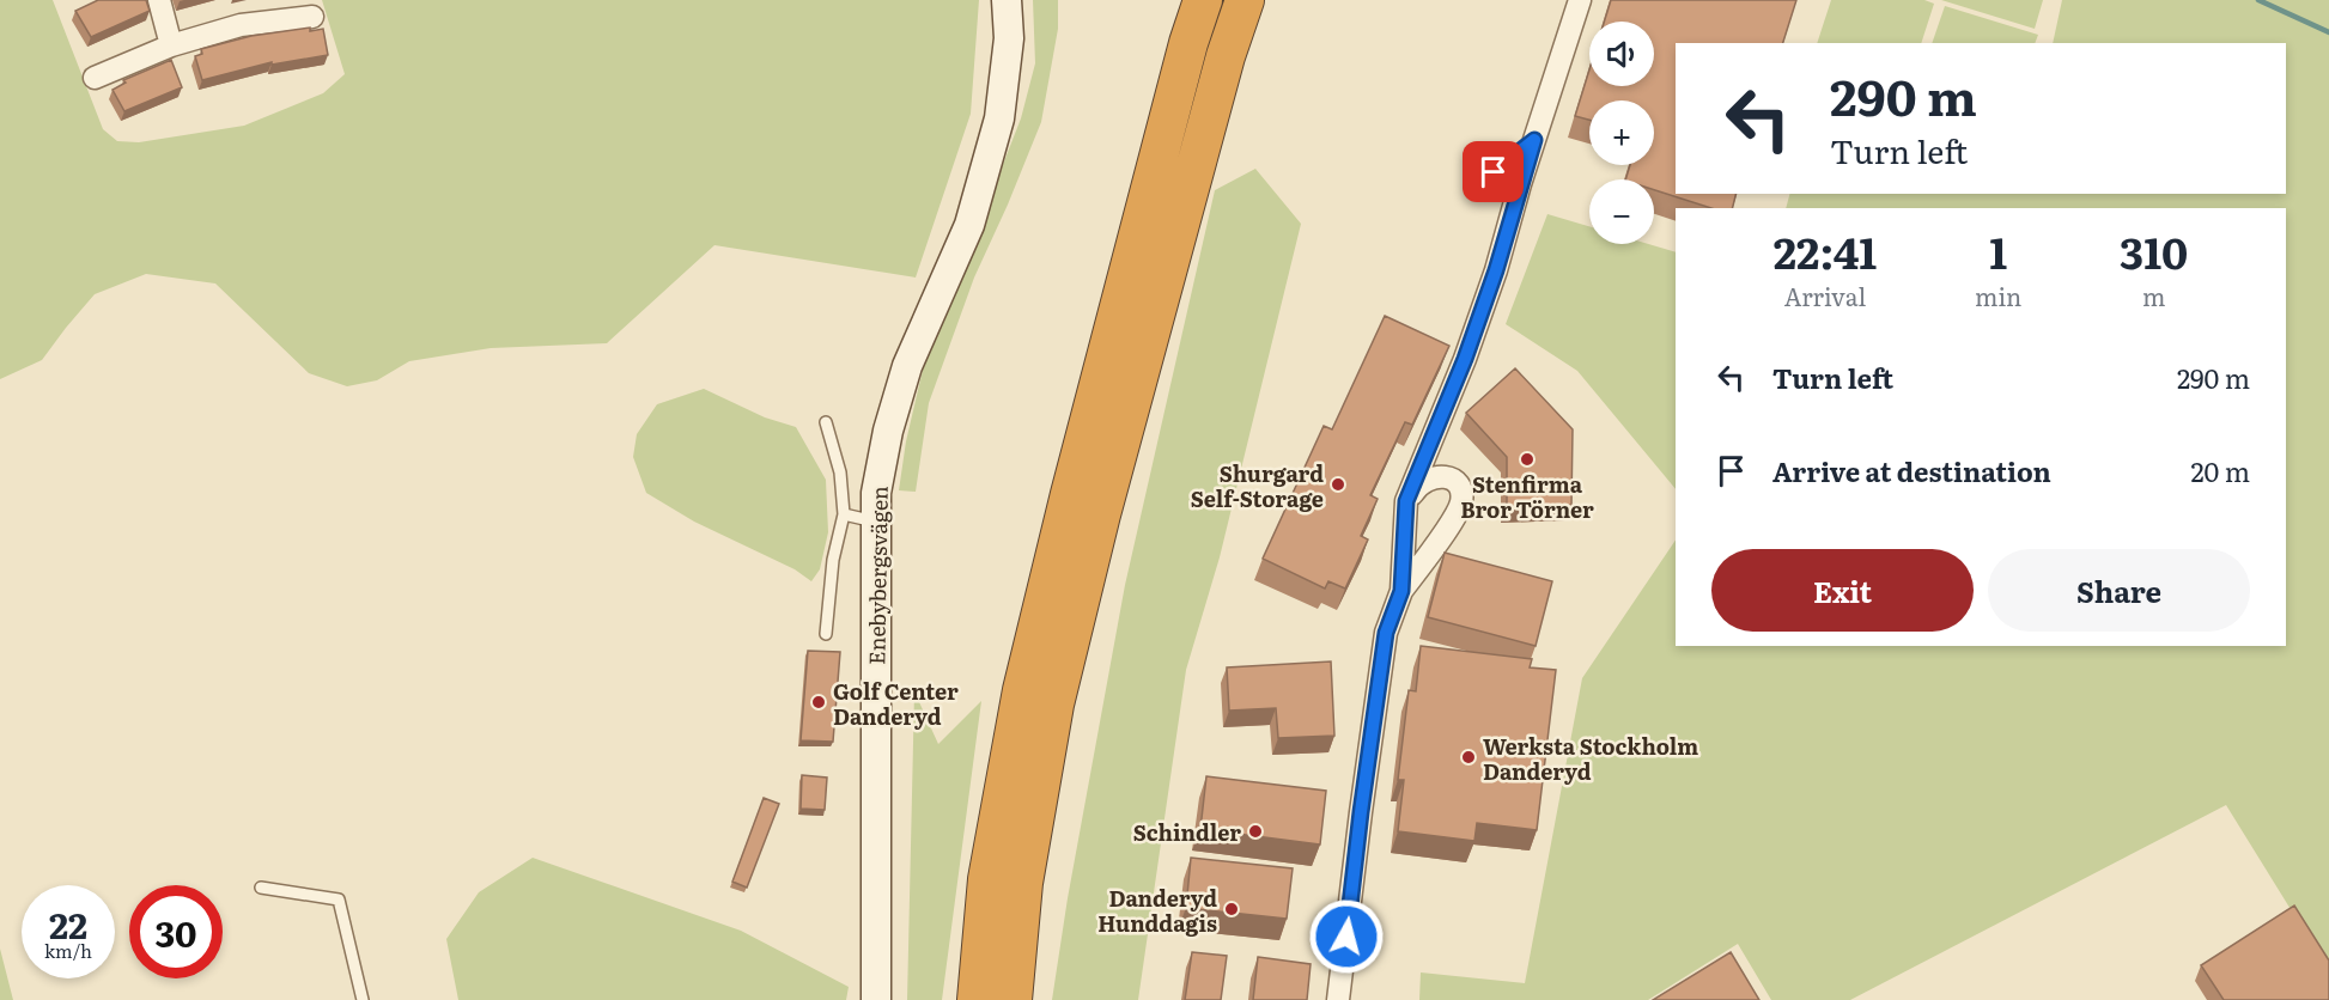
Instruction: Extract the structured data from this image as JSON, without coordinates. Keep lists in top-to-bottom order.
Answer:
{
  "streets": {
    "main road": ["Enebybergsvägen"]
  },
  "places": [
    "Stenfirma Bror Törner",
    "Shurgard Self-Storage",
    "Golf Center Danderyd",
    "Werksta Stockholm Danderyd",
    "Schindler",
    "Danderyd Hunddagis"
  ],
  "page": {
    "map_buttons": ["+", "−"],
    "turn": ["290 m", "Turn left"],
    "eta": [
      "22:41",
      "Arrival",
      "1",
      "min",
      "310",
      "m"
    ],
    "list": [
      {
        "name": "Turn left",
        "value": "290 m"
      },
      {
        "name": "Arrive at destination",
        "value": "20 m"
      }
    ],
    "buttons": ["Exit", "Share"],
    "speed": "22 km/h",
    "limit": "30"
  }
}
